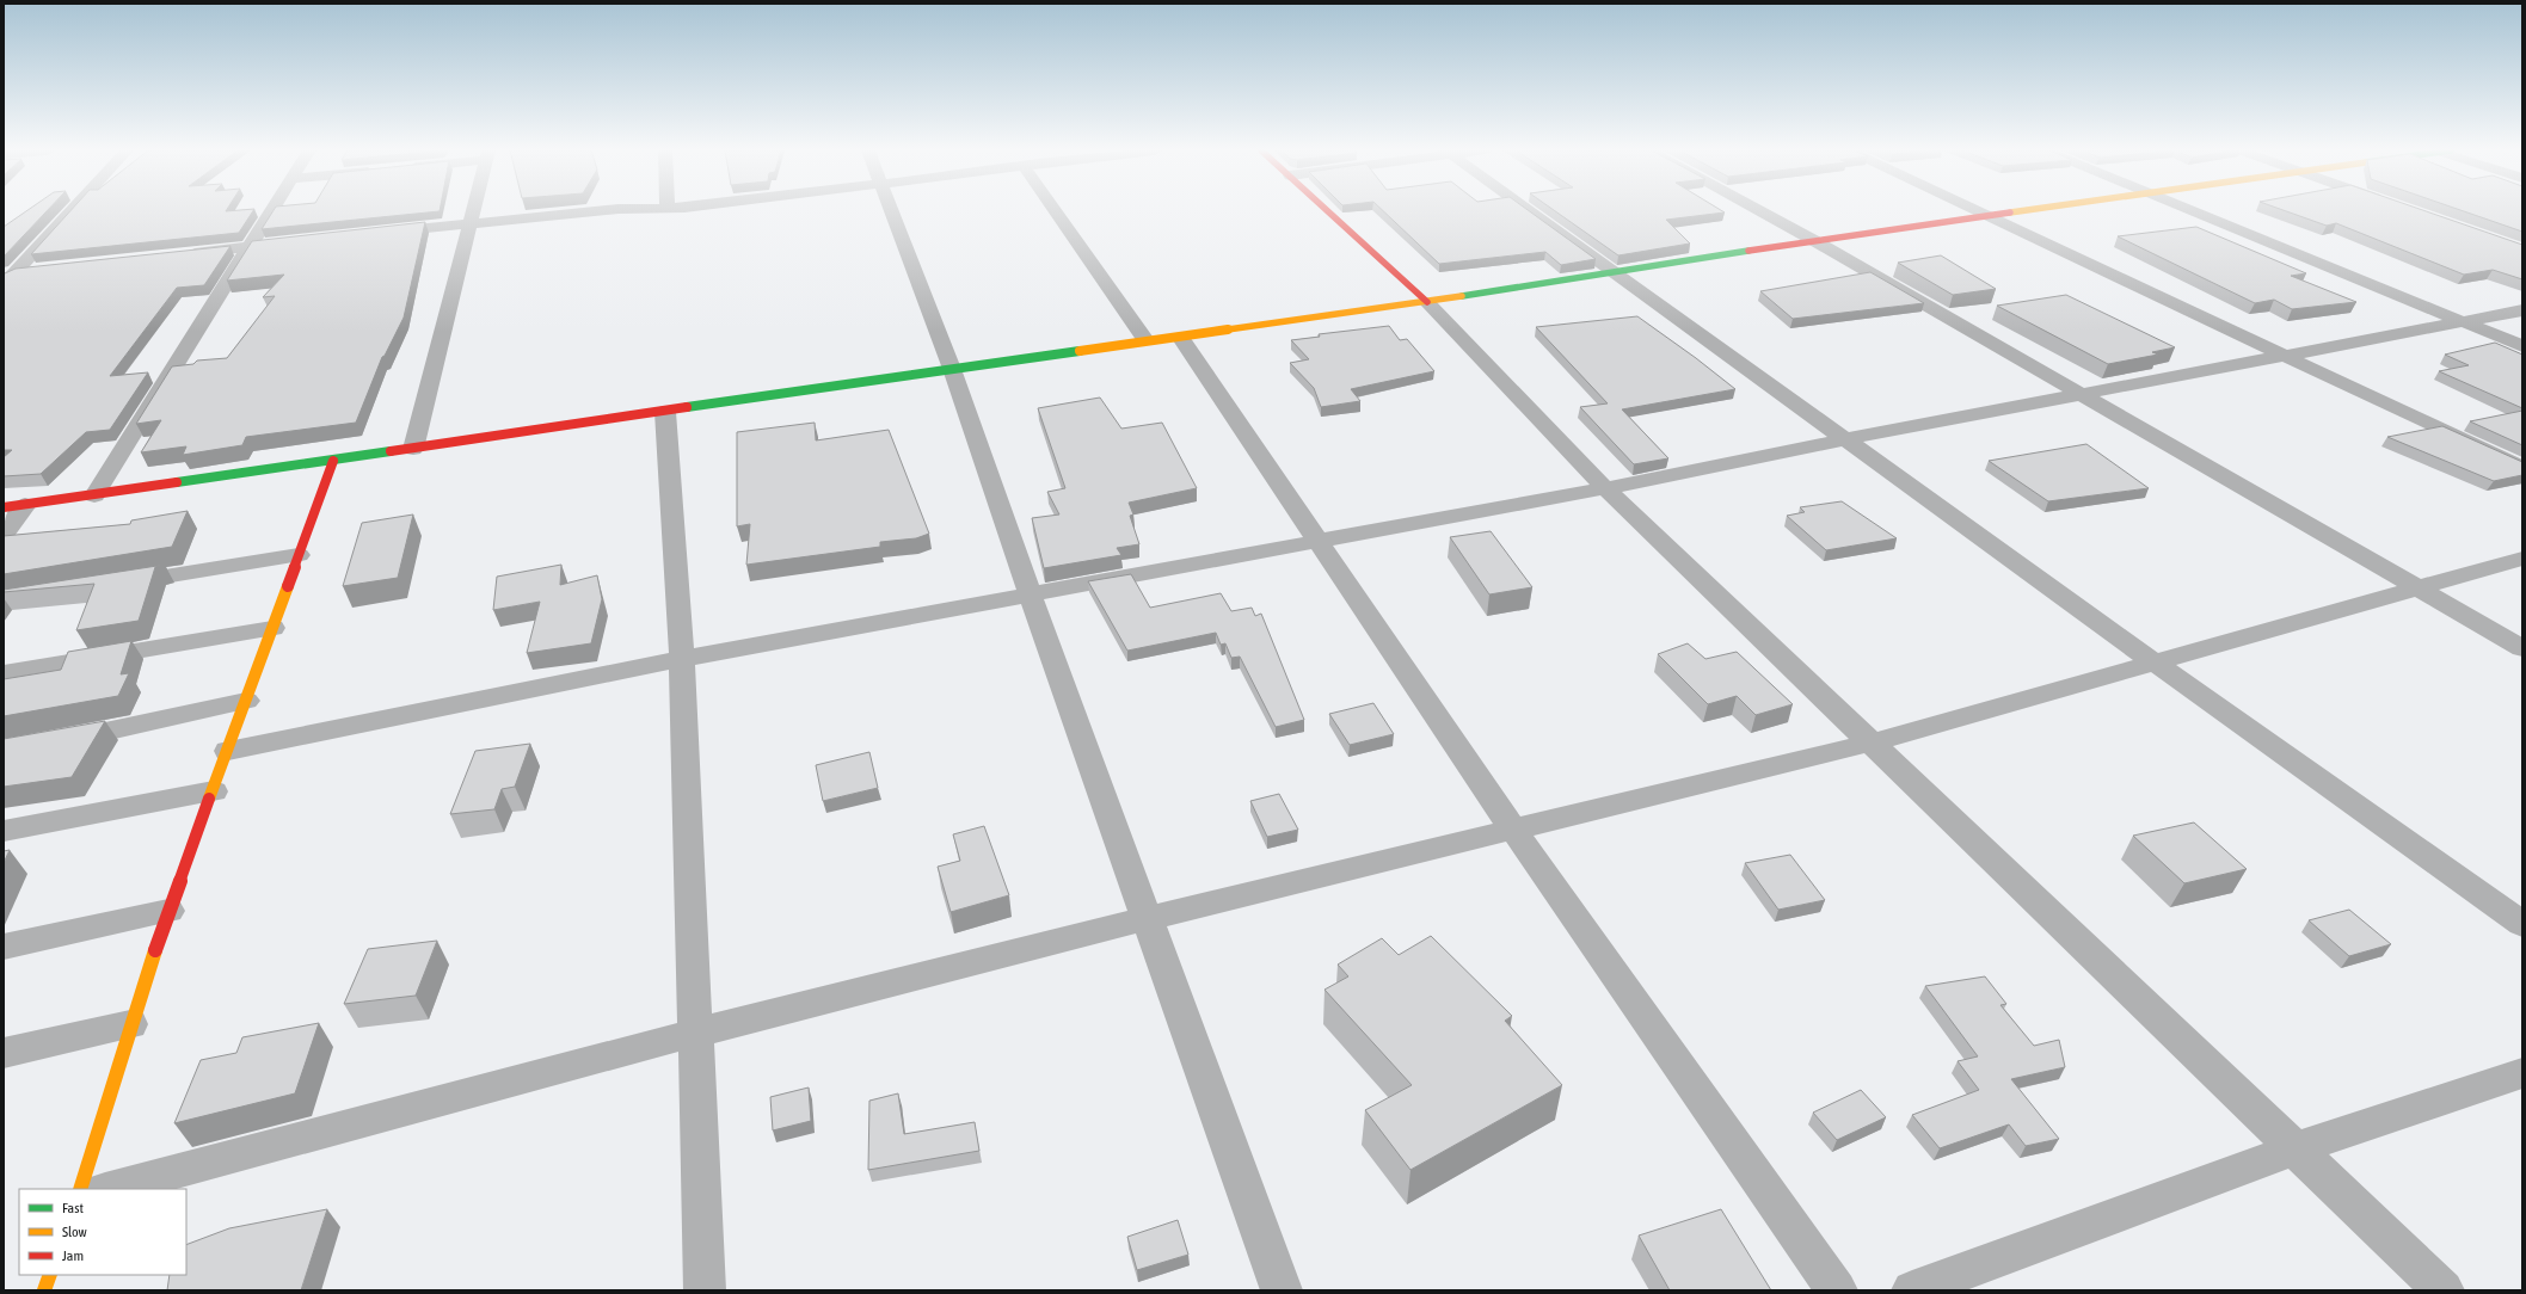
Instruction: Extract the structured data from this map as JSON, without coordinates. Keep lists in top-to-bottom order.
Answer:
{
  "legend": ["Fast", "Slow", "Jam"]
}
